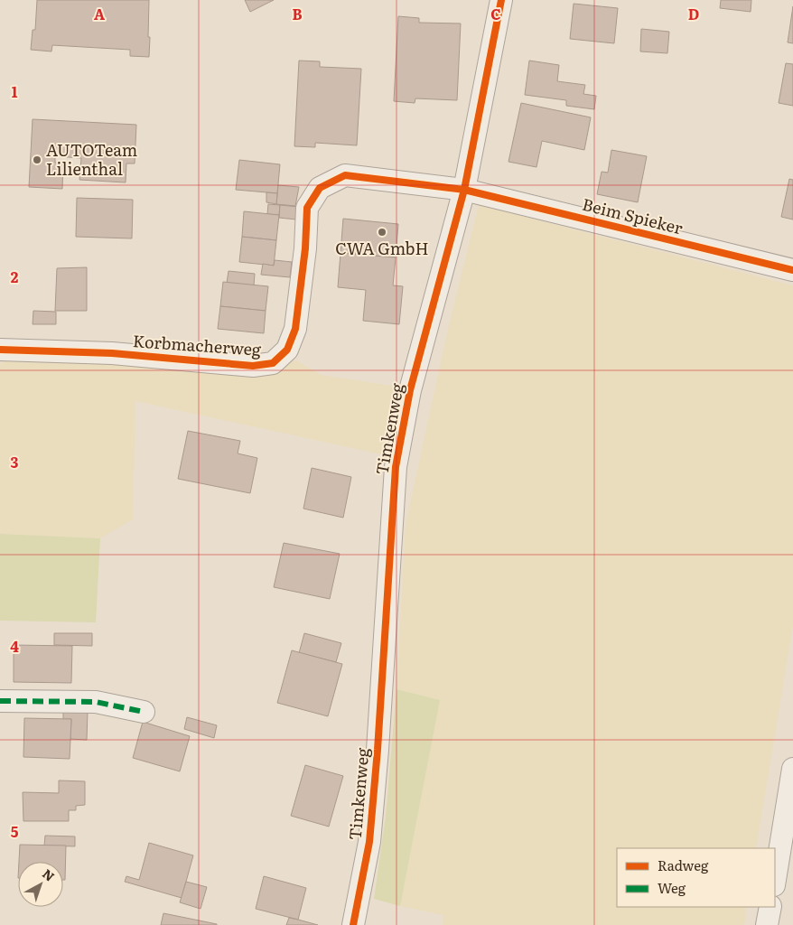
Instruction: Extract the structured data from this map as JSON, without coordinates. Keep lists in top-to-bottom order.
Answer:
{
  "streets": {
    "street": ["Beim Spieker", "Korbmacherweg", "Timkenweg"]
  },
  "crossings": [
    ["Beim Spieker", "Korbmacherweg"],
    ["Beim Spieker", "Timkenweg"],
    ["Korbmacherweg", "Timkenweg"]
  ],
  "places": ["AUTOTeam Lilienthal", "CWA GmbH"],
  "legend": ["Radweg", "Weg"],
  "north": "top right",
  "grid": {
    "columns": [
      "A",
      "B",
      "C",
      "D"
    ],
    "rows": [
      "1",
      "2",
      "3",
      "4",
      "5"
    ]
  }
}
